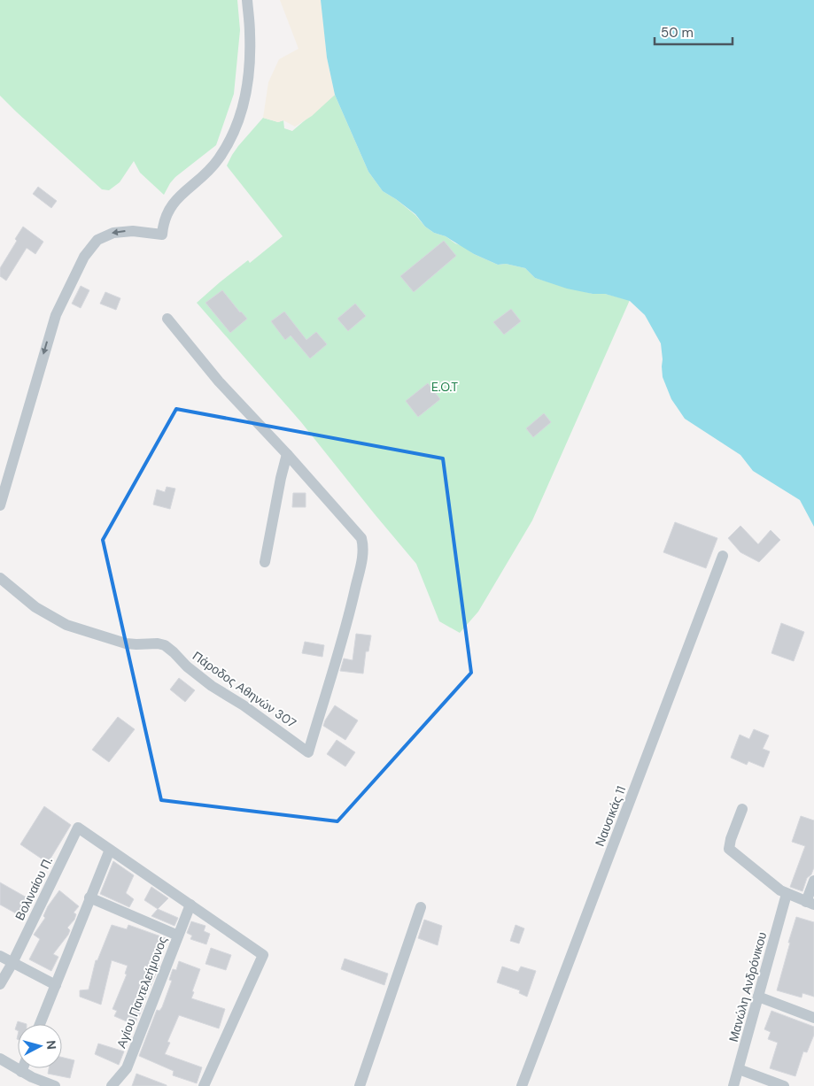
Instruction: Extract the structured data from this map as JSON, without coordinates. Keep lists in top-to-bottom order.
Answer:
{
  "streets": {
    "street": [
      "Πάροδος Αθηνών 307",
      "Ναυσικάς 11",
      "Βολιναίου Π.",
      "Μανώλη Ανδρόνικου",
      "Αγίου Παντελεήμονος"
    ]
  },
  "parks": ["E.O.T"],
  "scale_bar": "50 m",
  "north": "right"
}
